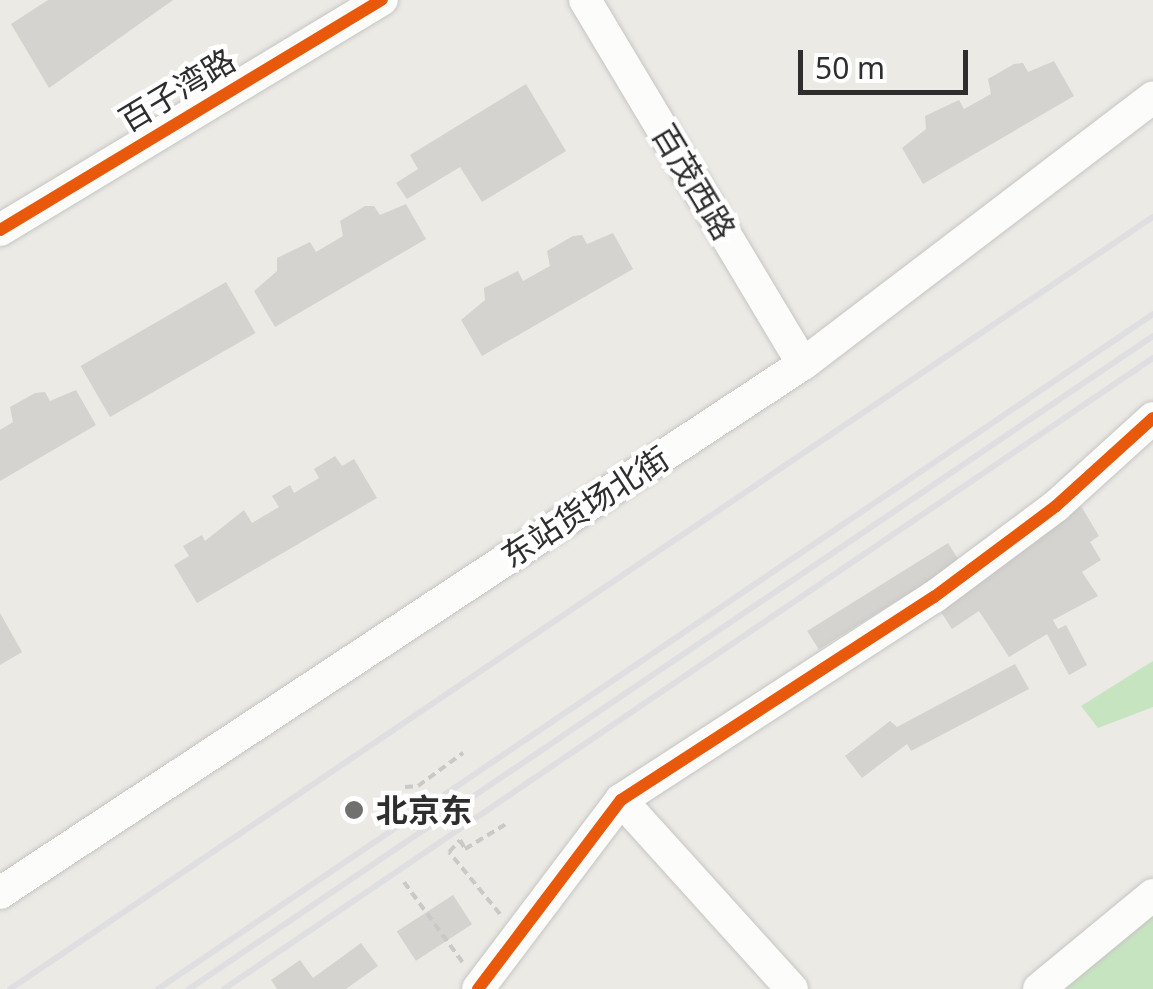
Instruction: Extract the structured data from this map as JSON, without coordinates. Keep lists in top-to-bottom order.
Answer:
{
  "streets": {
    "street": ["百子湾路", "百茂西路", "东站货场北街"]
  },
  "crossings": [
    ["百茂西路", "东站货场北街"]
  ],
  "places": ["北京东"],
  "scale_bar": "50 m"
}
